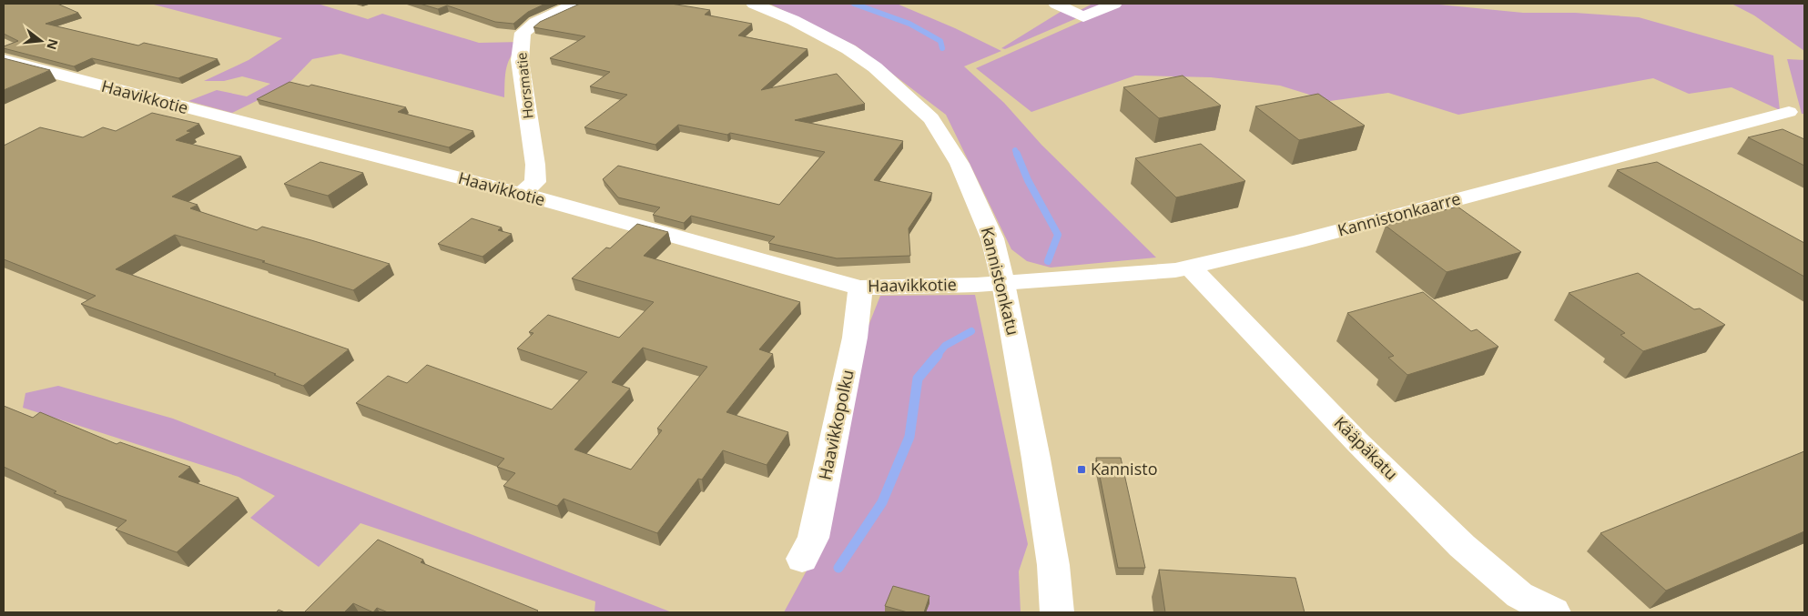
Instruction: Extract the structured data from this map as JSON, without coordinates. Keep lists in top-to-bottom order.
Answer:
{
  "streets": {
    "street": [
      "Horsmatie",
      "Haavikkotie",
      "Kannistonkaarre",
      "Kannistonkatu",
      "Haavikkopolku",
      "Kääpäkatu"
    ]
  },
  "crossings": [
    ["Horsmatie", "Haavikkotie"],
    ["Haavikkotie", "Kannistonkaarre"],
    ["Haavikkotie", "Kannistonkatu"],
    ["Haavikkotie", "Haavikkopolku"],
    ["Kannistonkaarre", "Kannistonkatu"],
    ["Kannistonkaarre", "Kääpäkatu"]
  ],
  "places": {
    "transit": ["Kannisto"]
  },
  "north": "right"
}
